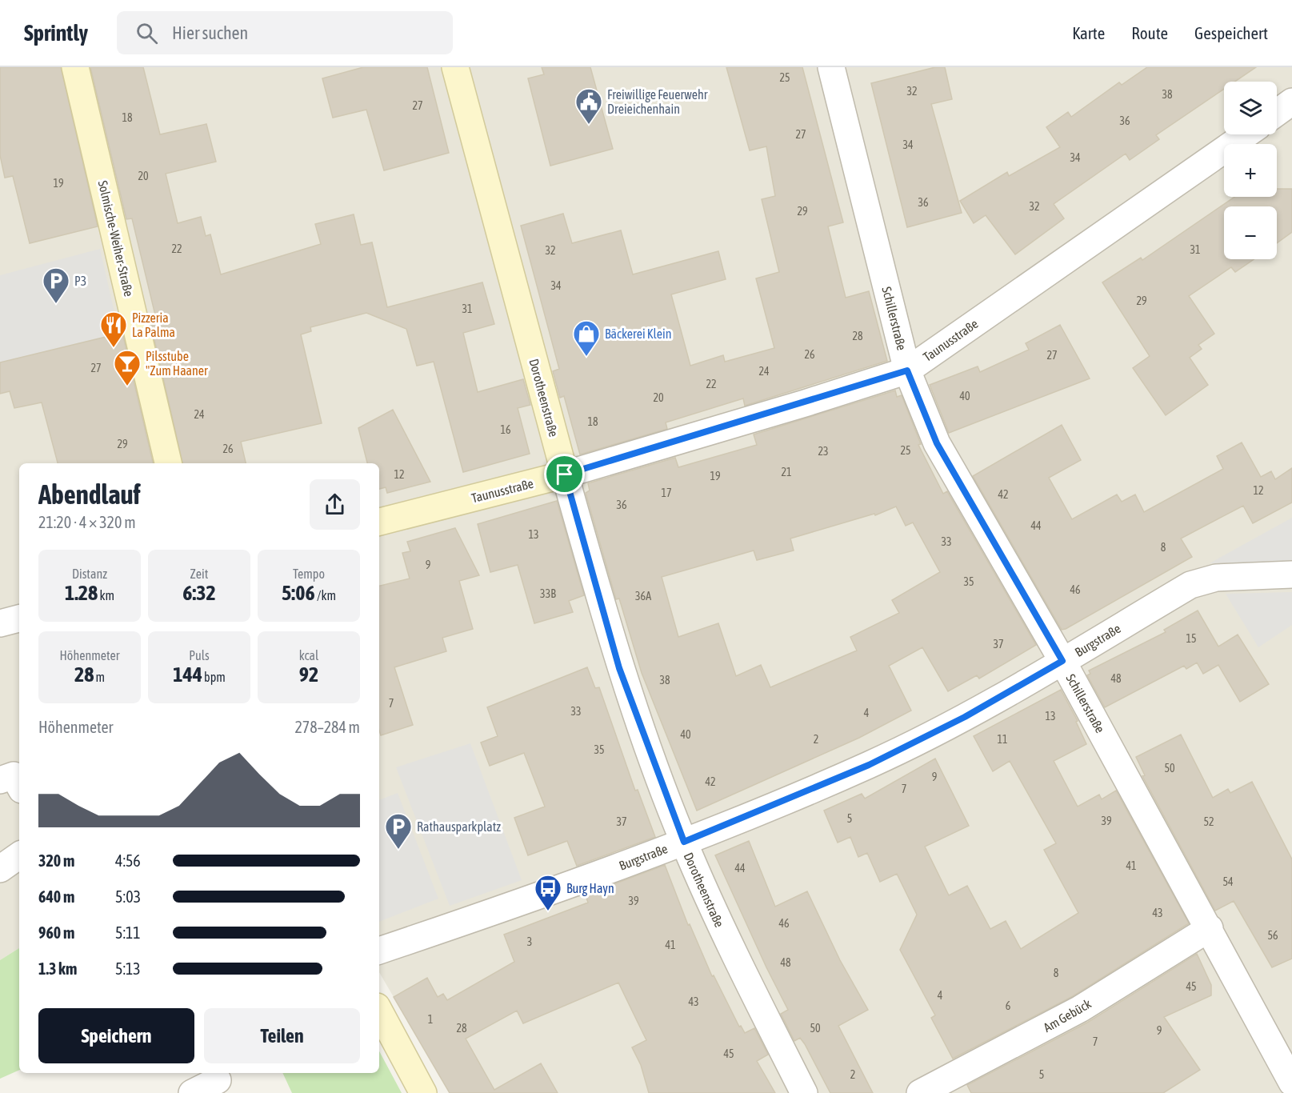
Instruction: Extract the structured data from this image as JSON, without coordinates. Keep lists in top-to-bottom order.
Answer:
{
  "streets": {
    "street": [
      "Solmische-Weiher-Straße",
      "Schillerstraße",
      "Taunusstraße",
      "Dorotheenstraße",
      "Burgstraße",
      "Am Gebück"
    ]
  },
  "crossings": [
    ["Schillerstraße", "Taunusstraße"],
    ["Schillerstraße", "Burgstraße"],
    ["Schillerstraße", "Am Gebück"],
    ["Taunusstraße", "Dorotheenstraße"],
    ["Dorotheenstraße", "Burgstraße"]
  ],
  "places": {
    "public building": ["Freiwillige Feuerwehr Dreieichenhain"],
    "parking": ["P3", "Rathausparkplatz"],
    "restaurant": ["Pizzeria La Palma"],
    "shop": ["Bäckerei Klein"],
    "bar": ["Pilsstube \"Zum Haaner"],
    "bus stop": ["Burg Hayn"]
  },
  "house_numbers": [
    "25",
    "32",
    "38",
    "27",
    "18",
    "36",
    "27",
    "34",
    "34",
    "20",
    "19",
    "36",
    "32",
    "29",
    "22",
    "31",
    "32",
    "34",
    "29",
    "31",
    "28",
    "26",
    "27",
    "27",
    "24",
    "22",
    "40",
    "20",
    "24",
    "18",
    "16",
    "29",
    "26",
    "25",
    "23",
    "21",
    "12",
    "19",
    "12",
    "17",
    "42",
    "36",
    "44",
    "13",
    "33",
    "8",
    "9",
    "35",
    "46",
    "33B",
    "36A",
    "15",
    "37",
    "48",
    "38",
    "7",
    "33",
    "4",
    "13",
    "40",
    "2",
    "11",
    "35",
    "50",
    "9",
    "42",
    "7",
    "5",
    "39",
    "37",
    "52",
    "41",
    "44",
    "54",
    "39",
    "43",
    "46",
    "56",
    "3",
    "41",
    "48",
    "8",
    "45",
    "4",
    "43",
    "6",
    "1",
    "28",
    "50",
    "9",
    "7",
    "45",
    "2",
    "5"
  ],
  "page": {
    "header": "Sprintly",
    "search": "Hier suchen",
    "nav": ["Karte", "Route", "Gespeichert"],
    "map_buttons": ["+", "−"],
    "heading": ["Abendlauf", "21:20 · 4 × 320 m"],
    "stats": [
      ["Distanz", "1.28 km"],
      ["Zeit", "6:32"],
      ["Tempo", "5:06 /km"],
      ["Höhenmeter", "28 m"],
      ["Puls", "144 bpm"],
      ["kcal", "92"]
    ],
    "chart": ["Höhenmeter", "278–284 m"],
    "list": [
      {
        "name": "320 m",
        "note": "4:56"
      },
      {
        "name": "640 m",
        "note": "5:03"
      },
      {
        "name": "960 m",
        "note": "5:11"
      },
      {
        "name": "1.3 km",
        "note": "5:13"
      }
    ],
    "buttons": ["Speichern", "Teilen"]
  }
}
